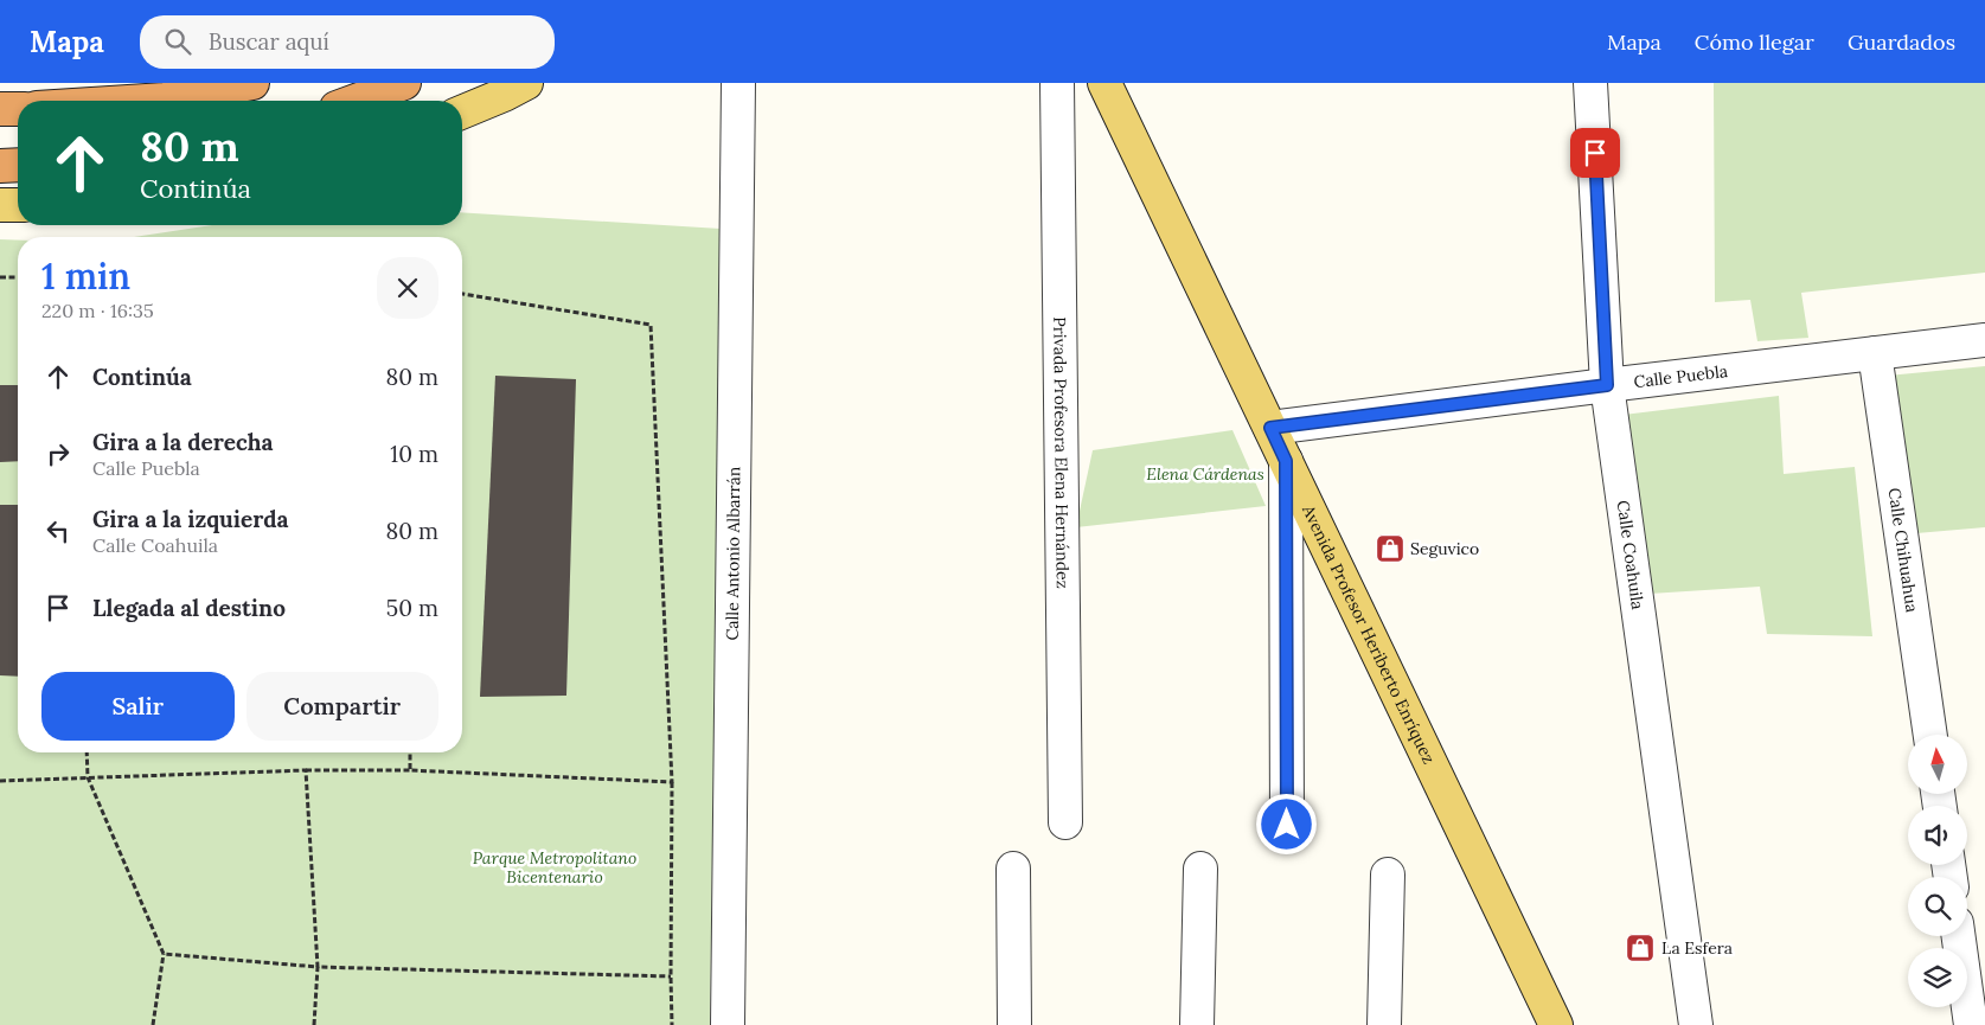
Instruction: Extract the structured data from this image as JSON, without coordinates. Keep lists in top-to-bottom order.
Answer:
{
  "streets": {
    "main road": ["Avenida Profesor Heriberto Enríquez"],
    "street": [
      "Calle Puebla",
      "Privada Profesora Elena Hernández",
      "Calle Chihuahua",
      "Calle Antonio Albarrán",
      "Calle Coahuila"
    ]
  },
  "crossings": [
    ["Calle Puebla", "Calle Chihuahua"],
    ["Calle Puebla", "Calle Coahuila"],
    ["Calle Puebla", "Avenida Profesor Heriberto Enríquez"]
  ],
  "parks": ["Elena Cárdenas", "Parque Metropolitano Bicentenario"],
  "places": {
    "shop": ["Seguvico", "La Esfera"]
  },
  "north": "top",
  "page": {
    "header": "Mapa",
    "search": "Buscar aquí",
    "nav": ["Mapa", "Cómo llegar", "Guardados"],
    "turn": ["80 m", "Continúa"],
    "heading": ["1 min", "220 m · 16:35"],
    "list": [
      {
        "name": "Continúa",
        "value": "80 m"
      },
      {
        "name": "Gira a la derecha",
        "note": "Calle Puebla",
        "value": "10 m"
      },
      {
        "name": "Gira a la izquierda",
        "note": "Calle Coahuila",
        "value": "80 m"
      },
      {
        "name": "Llegada al destino",
        "value": "50 m"
      }
    ],
    "buttons": ["Salir", "Compartir"]
  }
}
